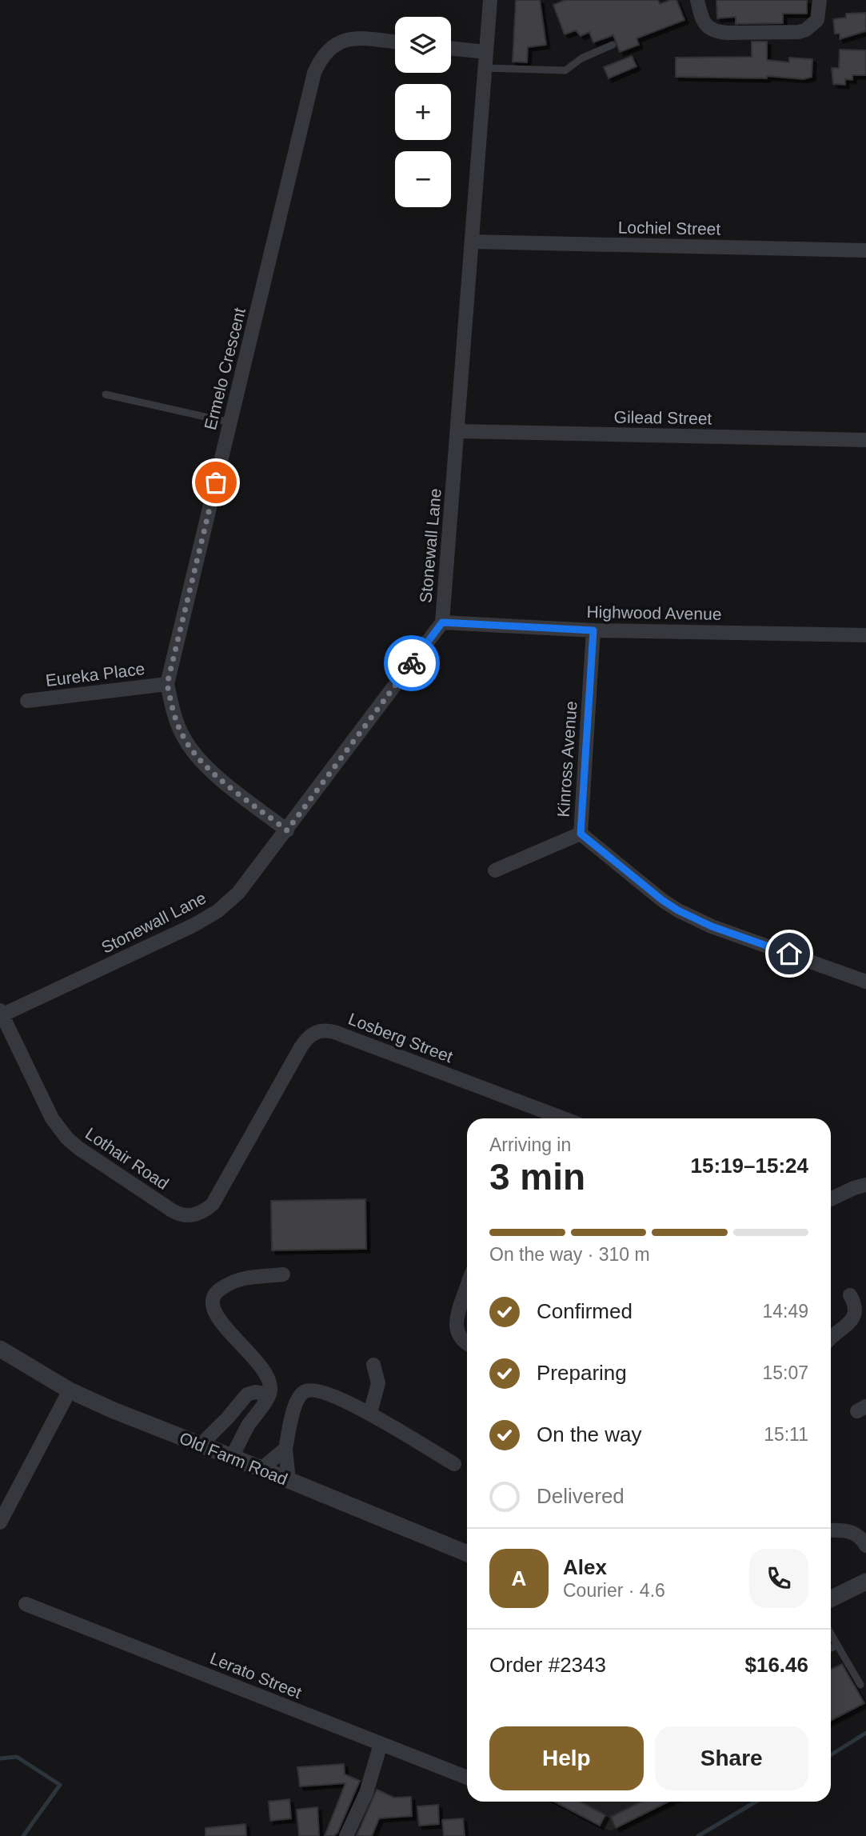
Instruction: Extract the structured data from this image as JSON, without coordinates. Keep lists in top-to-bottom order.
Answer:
{
  "streets": {
    "street": [
      "Lochiel Street",
      "Ermelo Crescent",
      "Gilead Street",
      "Stonewall Lane",
      "Highwood Avenue",
      "Eureka Place",
      "Kinross Avenue",
      "Losberg Street",
      "Lothair Road",
      "Old Farm Road",
      "Lerato Street"
    ]
  },
  "crossings": [
    ["Lochiel Street", "Stonewall Lane"],
    ["Ermelo Crescent", "Stonewall Lane"],
    ["Ermelo Crescent", "Eureka Place"],
    ["Gilead Street", "Stonewall Lane"],
    ["Stonewall Lane", "Highwood Avenue"],
    ["Stonewall Lane", "Lothair Road"],
    ["Highwood Avenue", "Kinross Avenue"],
    ["Losberg Street", "Lothair Road"]
  ],
  "page": {
    "map_buttons": ["+", "−"],
    "heading": ["3 min", "Arriving in", "15:19–15:24"],
    "panel": [
      "Alex",
      "Courier · 4.6",
      "Order #2343",
      "$16.46"
    ],
    "bar": "On the way · 310 m",
    "list": [
      ["Confirmed", "14:49"],
      ["Preparing", "15:07"],
      ["On the way", "15:11"],
      "Delivered"
    ],
    "round": "A",
    "buttons": ["Help", "Share"]
  }
}
